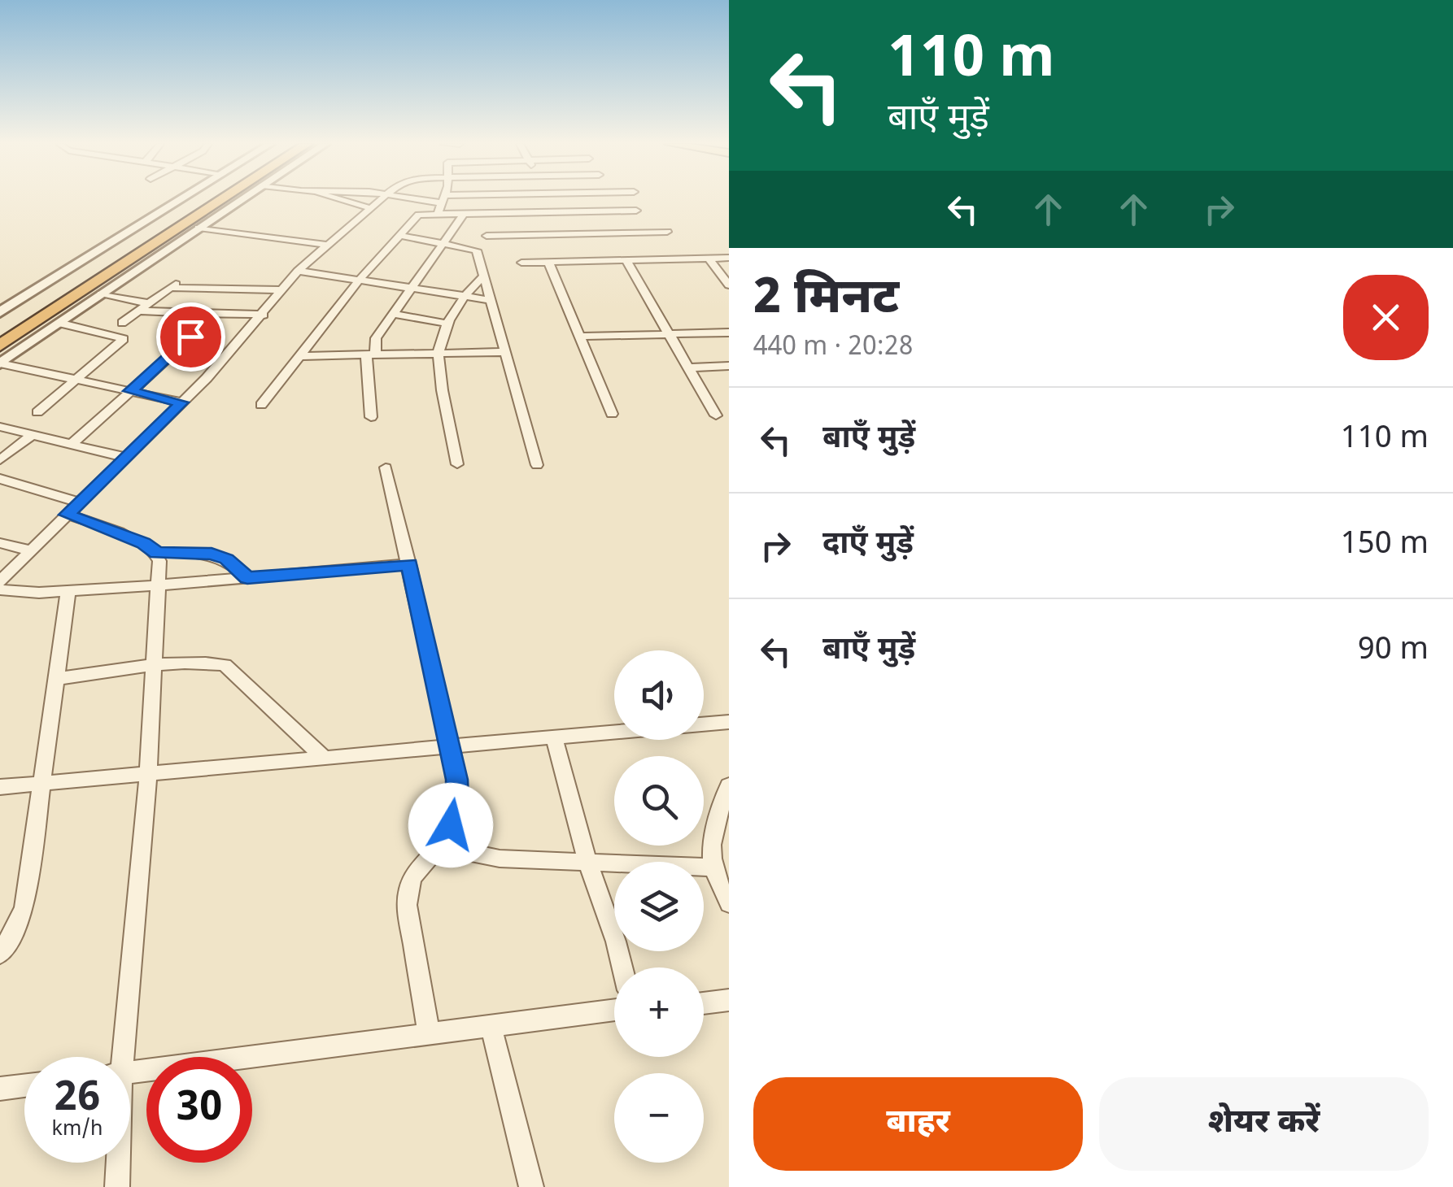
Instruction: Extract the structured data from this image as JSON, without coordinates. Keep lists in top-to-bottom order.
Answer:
{
  "page": {
    "turn": ["110 m", "बाएँ मुड़ें"],
    "heading": ["2 मिनट", "440 m · 20:28"],
    "list": [
      {
        "name": "बाएँ मुड़ें",
        "value": "110 m"
      },
      {
        "name": "दाएँ मुड़ें",
        "value": "150 m"
      },
      {
        "name": "बाएँ मुड़ें",
        "value": "90 m"
      }
    ],
    "map_buttons": ["+", "−"],
    "speed": "26 km/h",
    "limit": "30",
    "buttons": ["बाहर", "शेयर करें"]
  }
}
